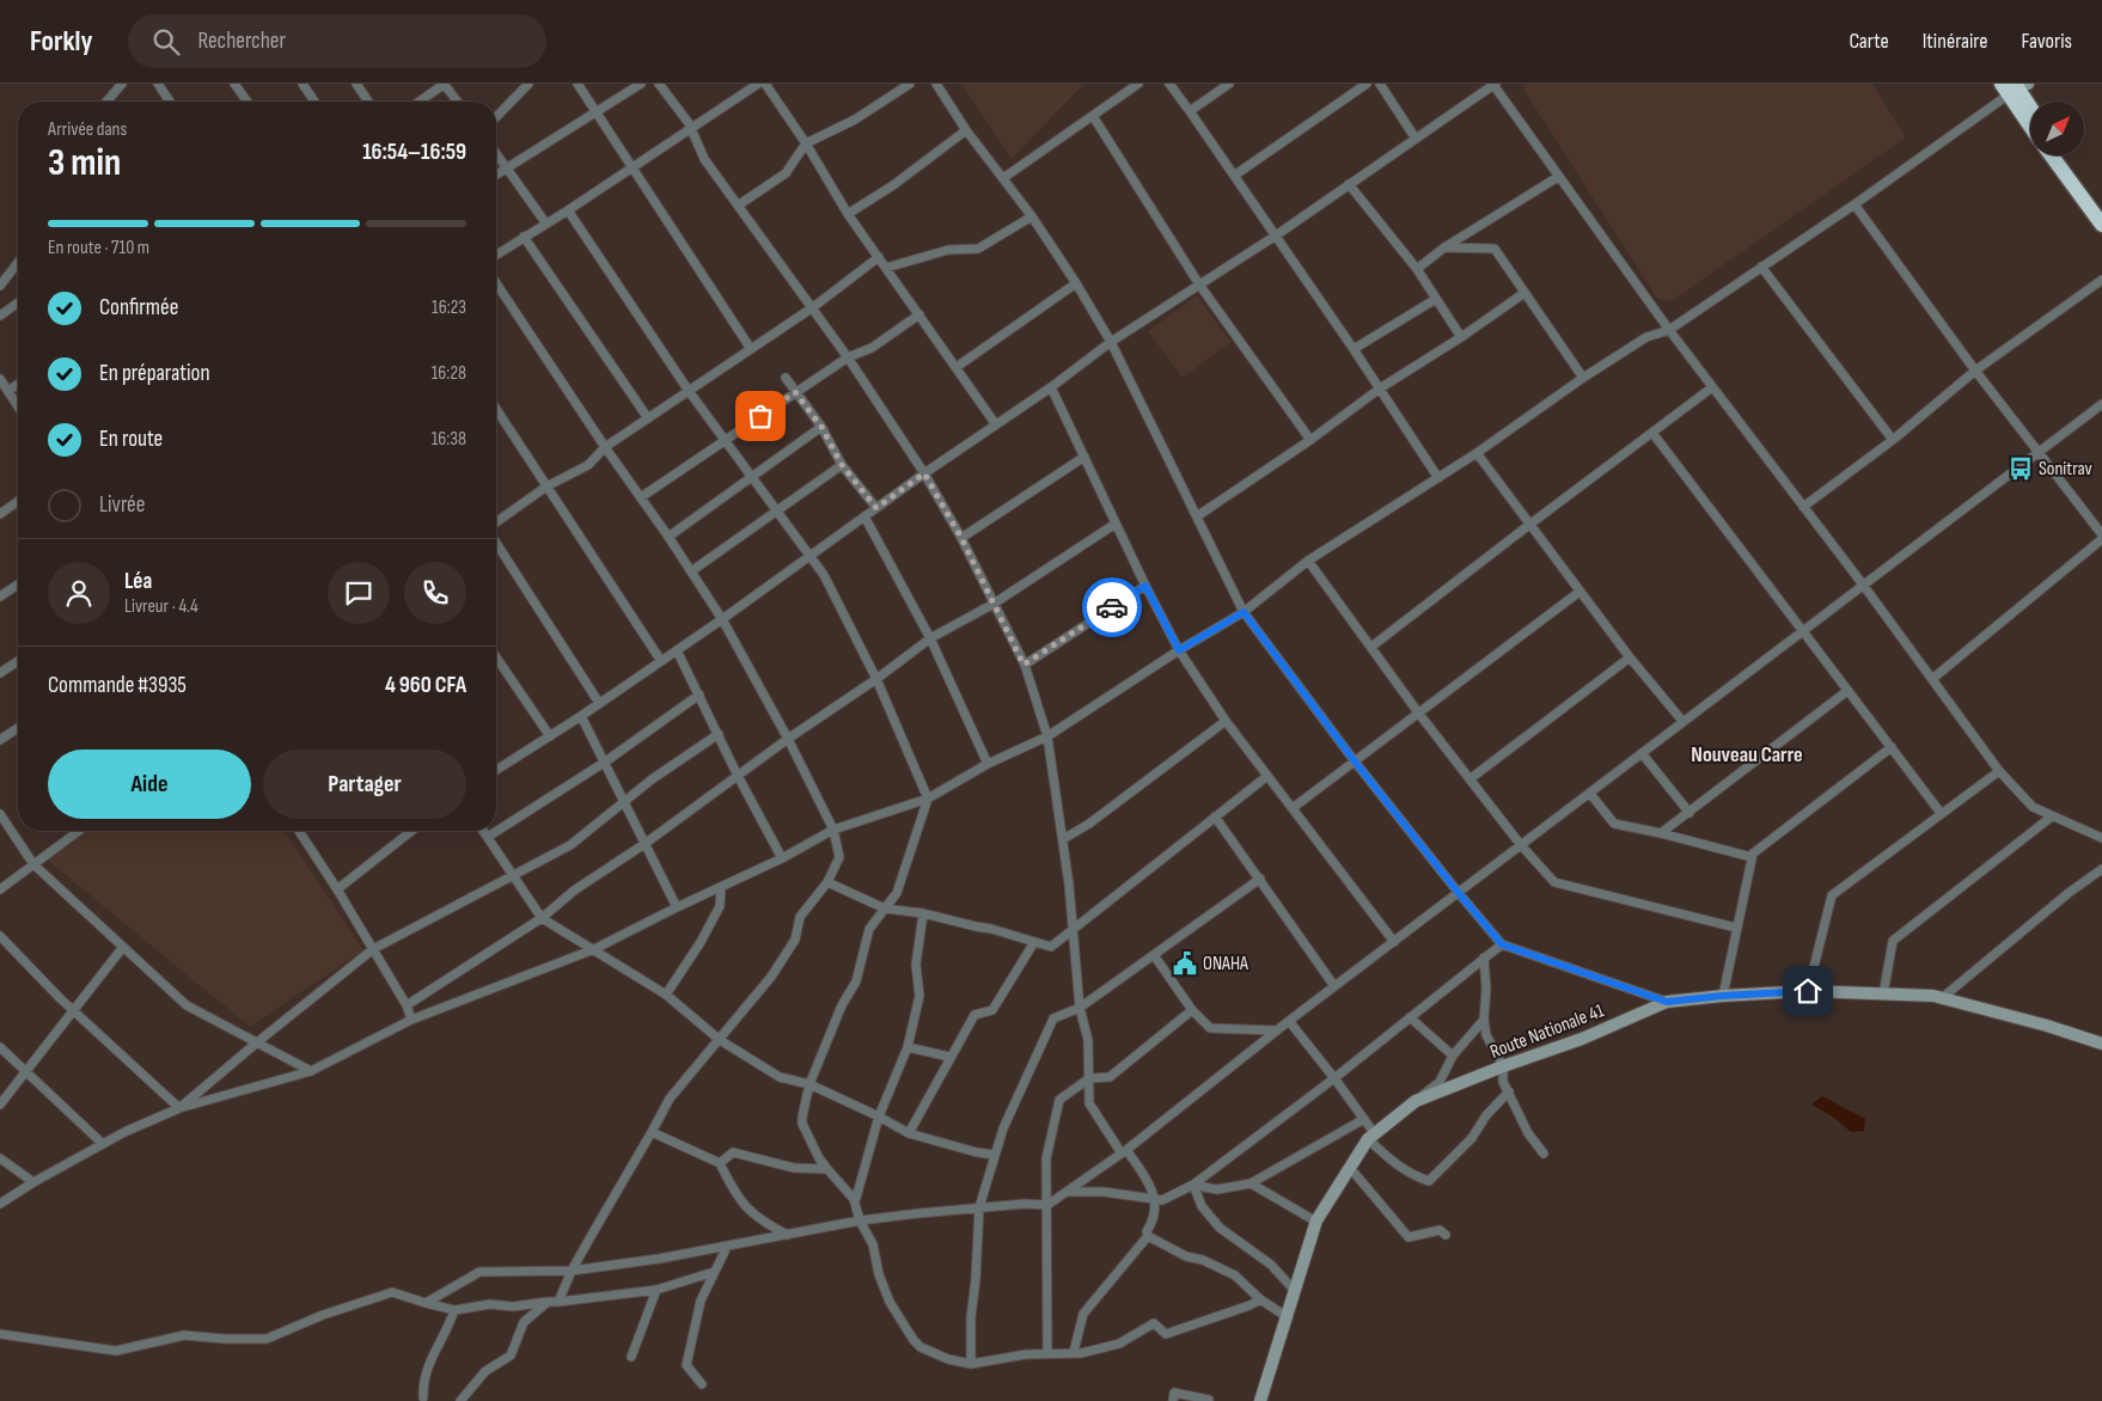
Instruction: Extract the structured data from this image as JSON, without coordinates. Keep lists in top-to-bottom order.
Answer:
{
  "streets": {
    "street": ["Route Nationale 41"]
  },
  "districts": ["Nouveau Carre"],
  "places": {
    "bus stop": ["Sonitrav"],
    "public building": ["ONAHA"]
  },
  "north": "top right",
  "page": {
    "header": "Forkly",
    "search": "Rechercher",
    "nav": ["Carte", "Itinéraire", "Favoris"],
    "heading": ["3 min", "Arrivée dans", "16:54–16:59"],
    "panel": [
      "Léa",
      "Livreur · 4.4",
      "Commande #3935",
      "4 960 CFA"
    ],
    "bar": "En route · 710 m",
    "list": [
      ["Confirmée", "16:23"],
      ["En préparation", "16:28"],
      ["En route", "16:38"],
      "Livrée"
    ],
    "buttons": ["Aide", "Partager"]
  }
}
